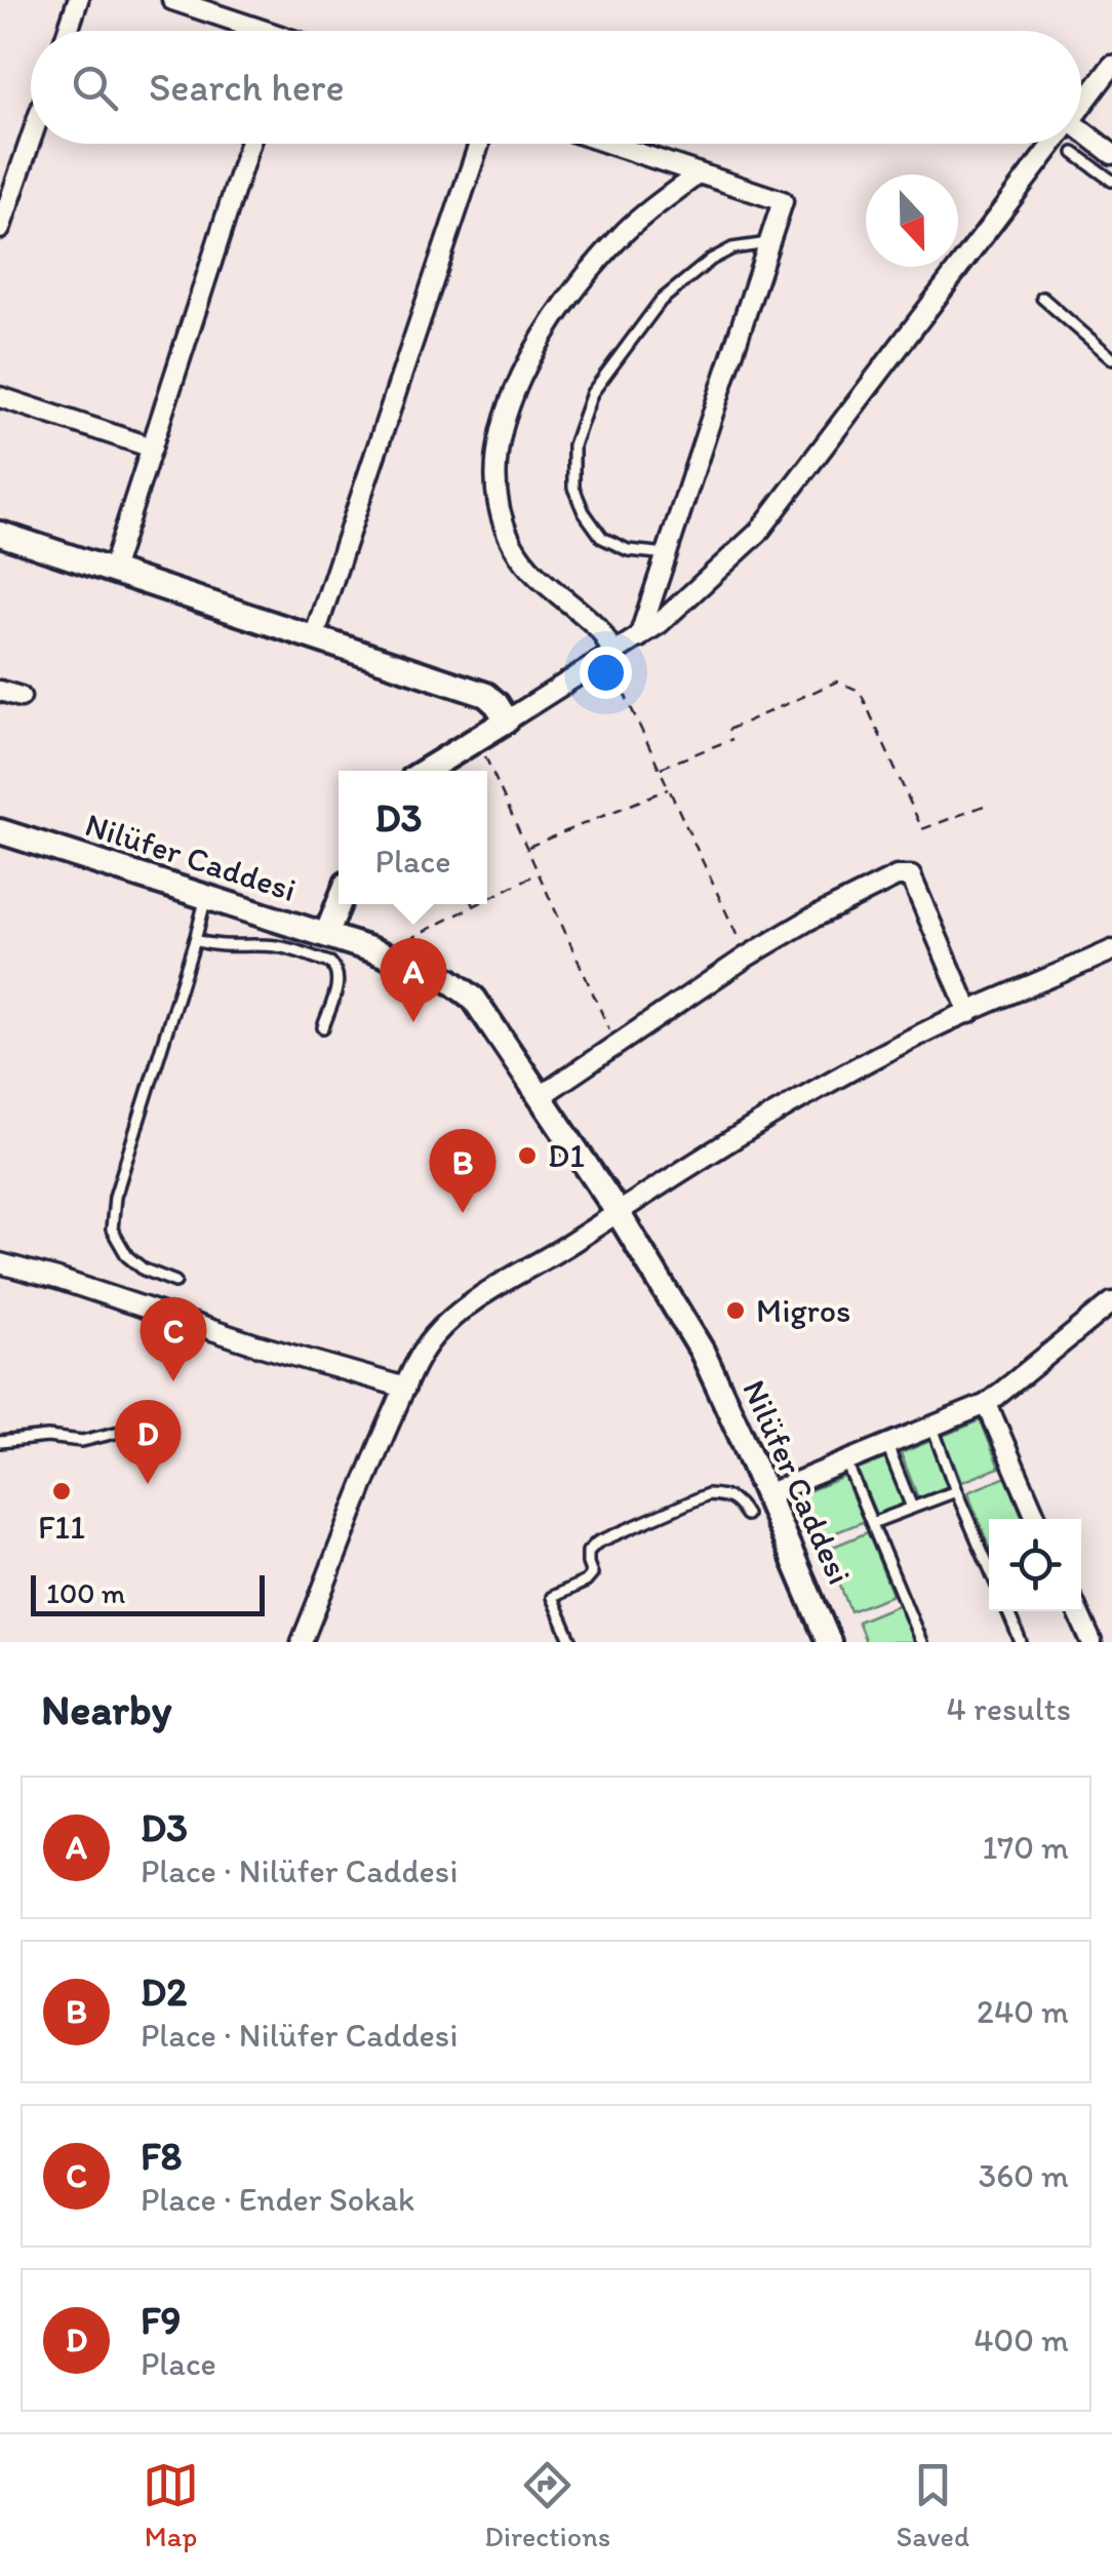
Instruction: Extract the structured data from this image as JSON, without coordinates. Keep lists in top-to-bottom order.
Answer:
{
  "streets": {
    "street": ["Nilüfer Caddesi"]
  },
  "places": ["D1", "Migros", "F11"],
  "scale_bar": "100 m",
  "north": "bottom",
  "page": {
    "search": "Search here",
    "popup": ["D3", "Place"],
    "pins": [
      "A",
      "B",
      "C",
      "D"
    ],
    "scale": "100 m",
    "heading": ["Nearby", "4 results"],
    "list": [
      {
        "mark": "A",
        "name": "D3",
        "note": "Place · Nilüfer Caddesi",
        "value": "170 m"
      },
      {
        "mark": "B",
        "name": "D2",
        "note": "Place · Nilüfer Caddesi",
        "value": "240 m"
      },
      {
        "mark": "C",
        "name": "F8",
        "note": "Place · Ender Sokak",
        "value": "360 m"
      },
      {
        "mark": "D",
        "name": "F9",
        "note": "Place",
        "value": "400 m"
      }
    ],
    "nav": ["Map", "Directions", "Saved"]
  }
}
